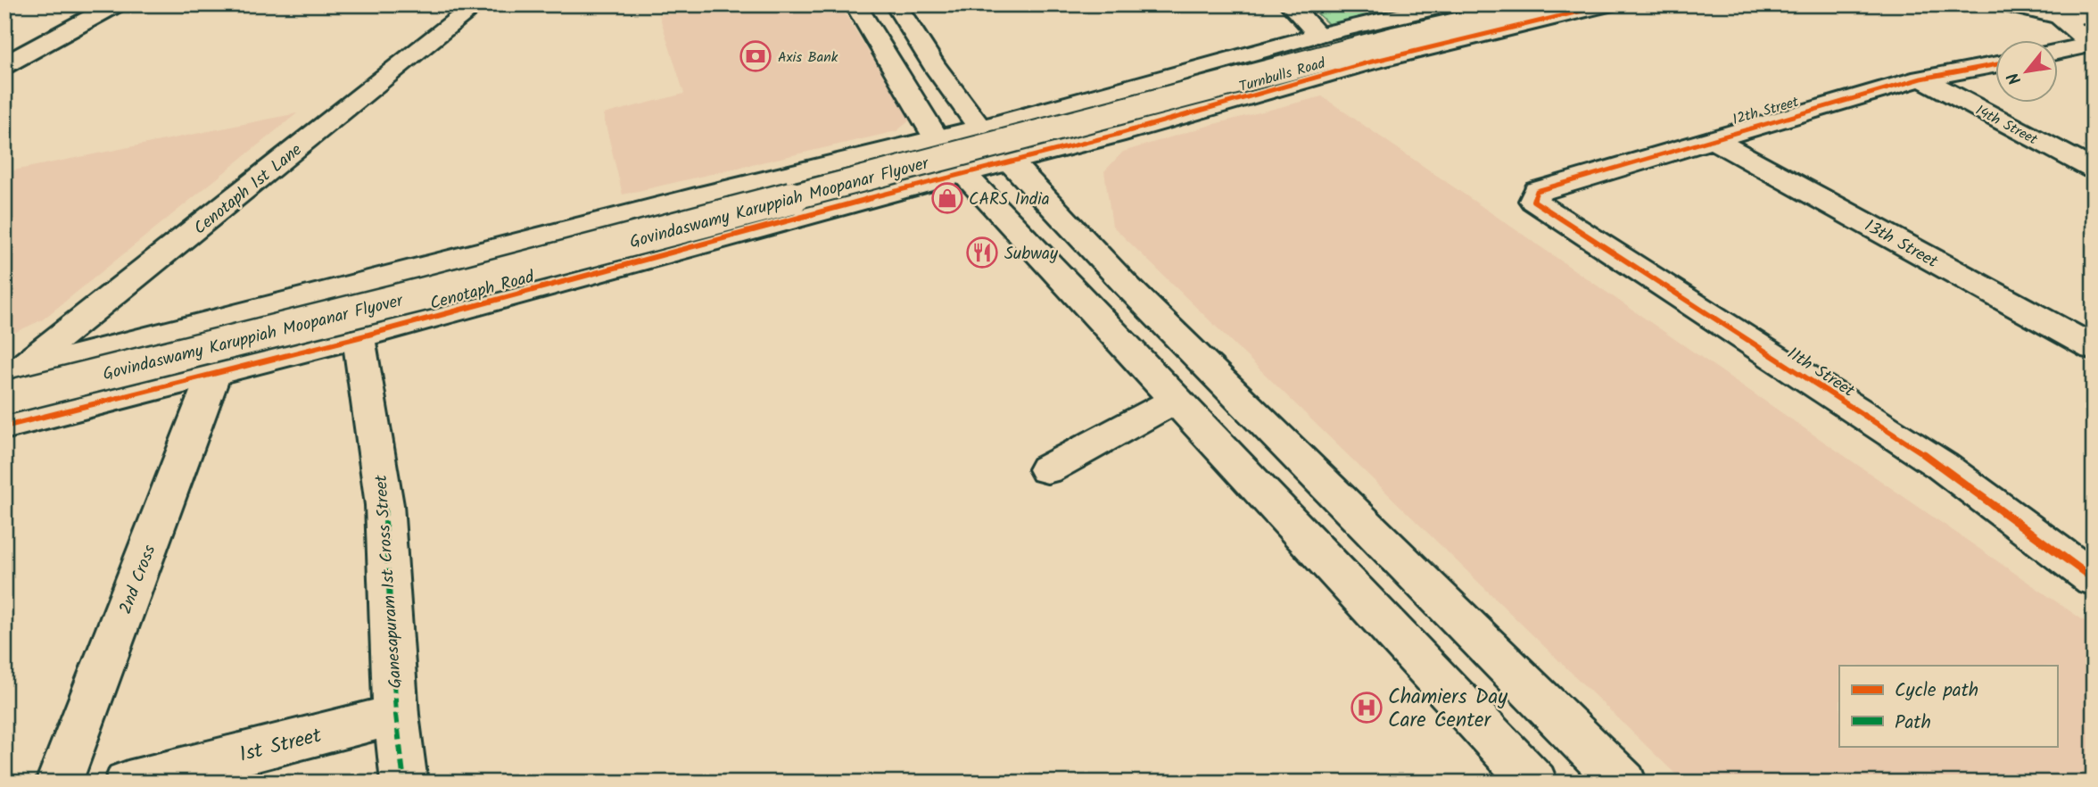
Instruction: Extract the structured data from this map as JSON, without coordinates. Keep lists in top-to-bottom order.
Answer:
{
  "streets": {
    "street": [
      "Turnbulls Road",
      "12th Street",
      "14th Street",
      "Cenotaph 1st Lane",
      "Govindaswamy Karuppiah Moopanar Flyover",
      "13th Street",
      "Cenotaph Road",
      "11th Street",
      "2nd Cross",
      "Ganesapuram 1st Cross Street",
      "1st Street"
    ]
  },
  "crossings": [
    ["Turnbulls Road", "Cenotaph Road"],
    ["12th Street", "14th Street"],
    ["12th Street", "13th Street"],
    ["12th Street", "11th Street"],
    ["Cenotaph 1st Lane", "Govindaswamy Karuppiah Moopanar Flyover"],
    ["Cenotaph 1st Lane", "Cenotaph Road"],
    ["Govindaswamy Karuppiah Moopanar Flyover", "Cenotaph Road"],
    ["Cenotaph Road", "2nd Cross"],
    ["Cenotaph Road", "Ganesapuram 1st Cross Street"],
    ["Ganesapuram 1st Cross Street", "1st Street"]
  ],
  "places": {
    "bank": ["Axis Bank"],
    "shop": ["CARS India"],
    "restaurant": ["Subway"],
    "hospital": ["Chamiers Day Care Center"]
  },
  "legend": ["Cycle path", "Path"],
  "north": "bottom left"
}
